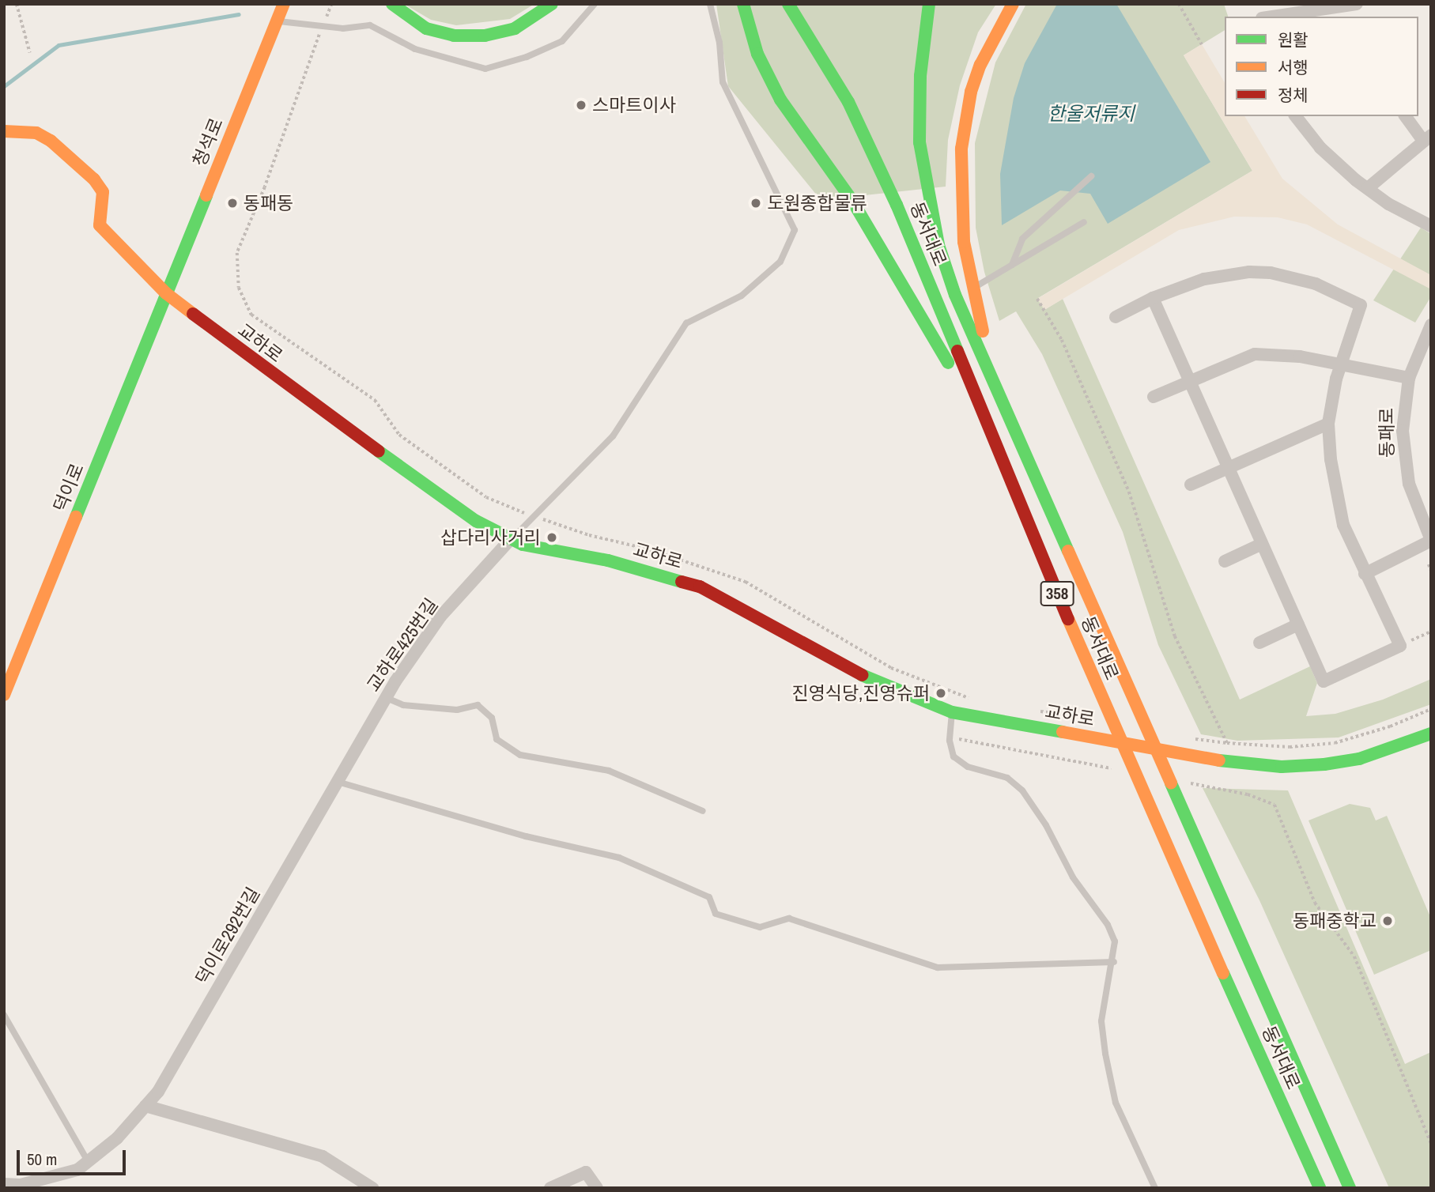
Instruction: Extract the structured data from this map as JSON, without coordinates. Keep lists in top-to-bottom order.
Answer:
{
  "streets": {
    "main road": [
      "청석로",
      "동서대로",
      "교하로",
      "덕이로",
      "358"
    ],
    "street": ["동패로", "교하로425번길", "덕이로292번길"]
  },
  "crossings": [
    ["청석로", "교하로"],
    ["청석로", "덕이로"],
    ["교하로", "덕이로"],
    ["교하로", "교하로425번길"],
    ["교하로425번길", "덕이로292번길"]
  ],
  "water": ["한울저류지"],
  "places": [
    "스마트이사",
    "동패동",
    "도원종합물류",
    "삽다리사거리",
    "진영식당,진영슈퍼",
    "동패중학교"
  ],
  "legend": ["원활", "서행", "정체"],
  "scale_bar": "50 m"
}
